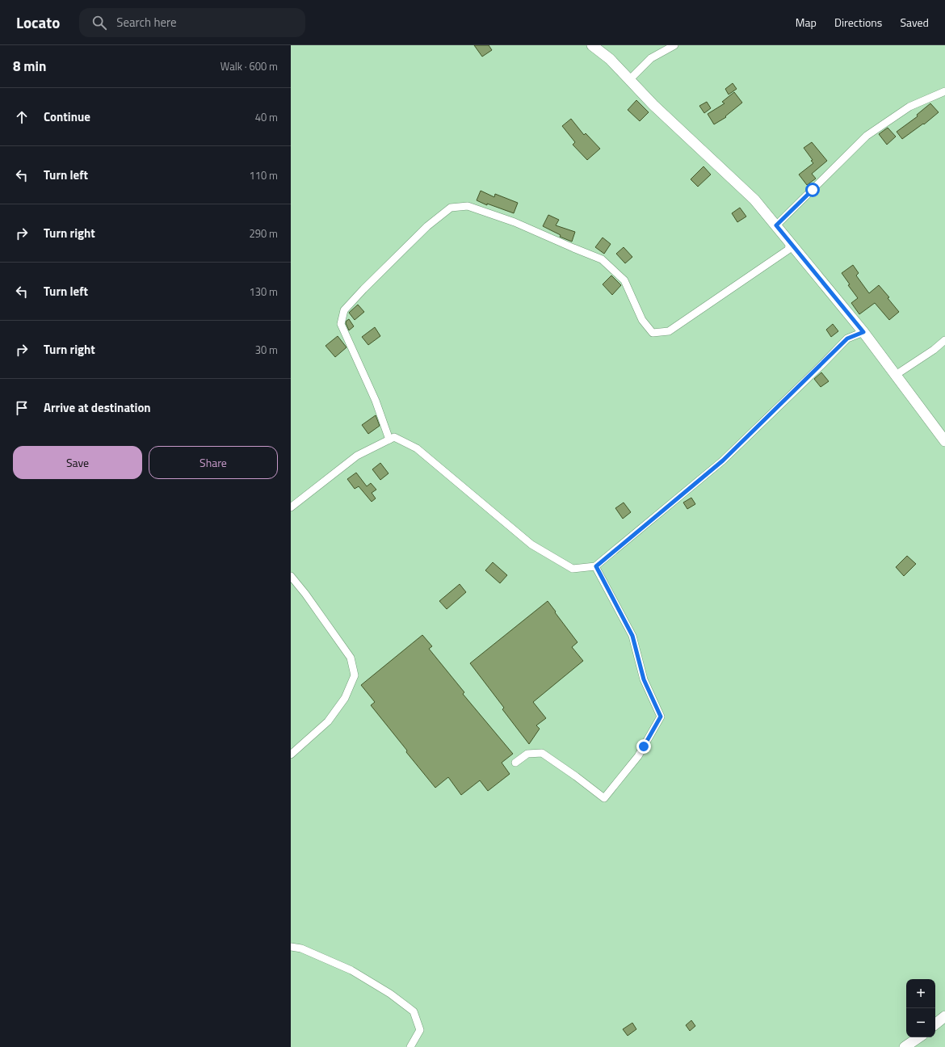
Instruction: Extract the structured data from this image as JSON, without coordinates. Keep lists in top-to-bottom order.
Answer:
{
  "page": {
    "header": "Locato",
    "search": "Search here",
    "nav": ["Map", "Directions", "Saved"],
    "heading": ["8 min", "Walk · 600 m"],
    "list": [
      ["Continue", "40 m"],
      ["Turn left", "110 m"],
      ["Turn right", "290 m"],
      ["Turn left", "130 m"],
      ["Turn right", "30 m"],
      "Arrive at destination"
    ],
    "buttons": ["Save", "Share"],
    "map_buttons": ["+", "−"]
  }
}
